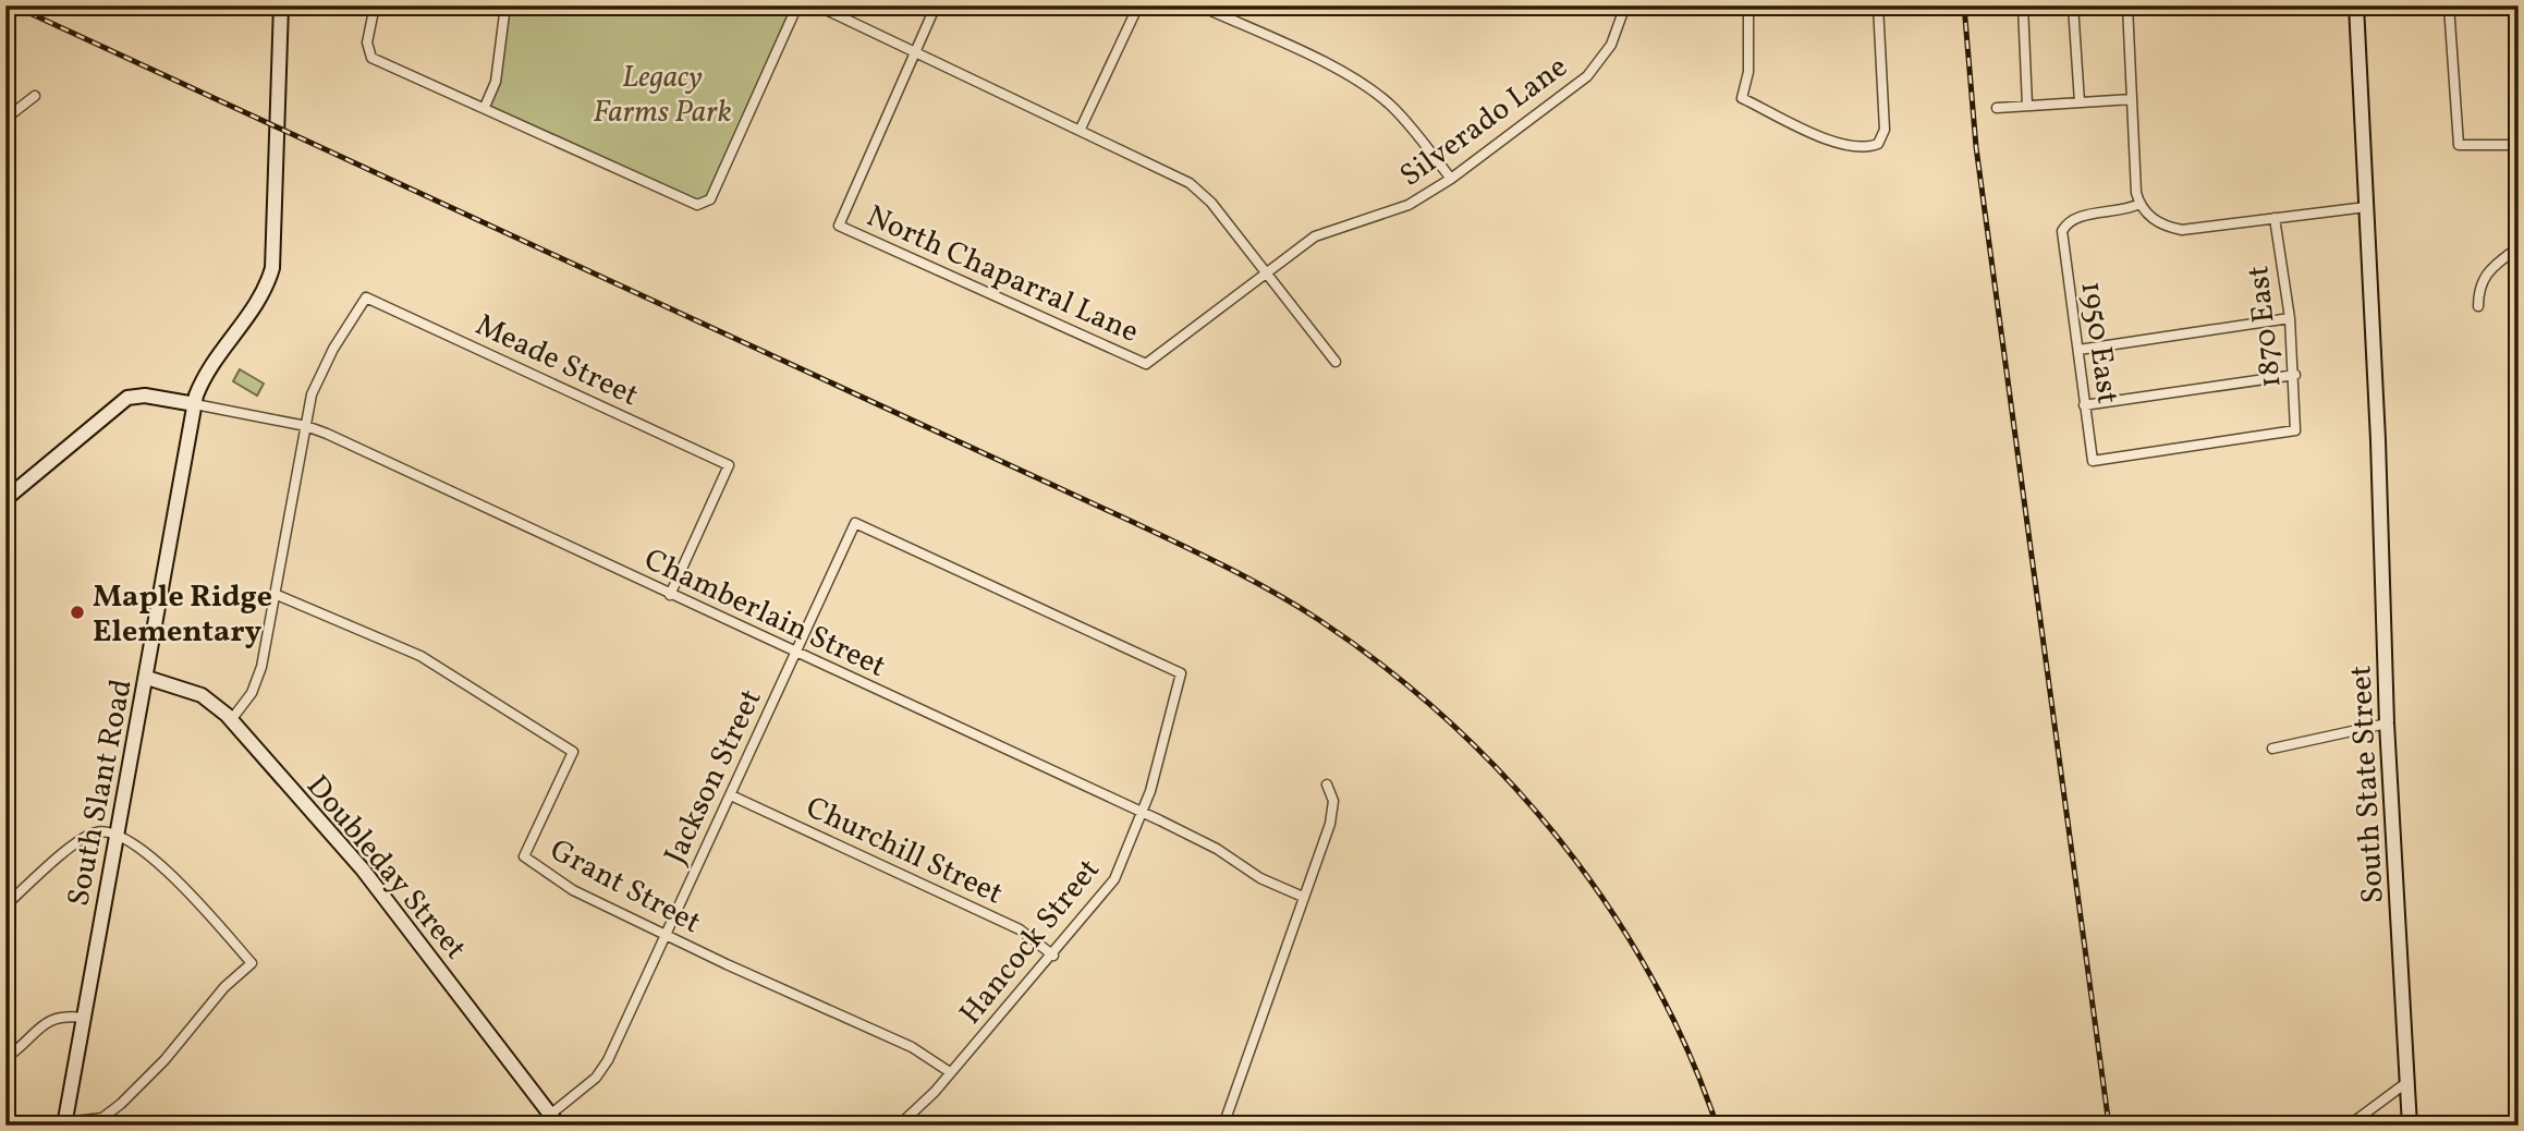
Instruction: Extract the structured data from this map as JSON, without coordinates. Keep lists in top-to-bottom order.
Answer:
{
  "streets": {
    "street": [
      "Silverado Lane",
      "North Chaparral Lane",
      "1870 East",
      "1950 East",
      "Meade Street",
      "Chamberlain Street",
      "Jackson Street",
      "South State Street",
      "South Slant Road",
      "Churchill Street",
      "Doubleday Street",
      "Grant Street",
      "Hancock Street"
    ]
  },
  "crossings": [
    ["Silverado Lane", "North Chaparral Lane"],
    ["1870 East", "1950 East"],
    ["Meade Street", "Chamberlain Street"],
    ["Chamberlain Street", "Jackson Street"],
    ["Chamberlain Street", "South Slant Road"],
    ["Chamberlain Street", "Hancock Street"],
    ["Jackson Street", "Churchill Street"],
    ["Jackson Street", "Doubleday Street"],
    ["Jackson Street", "Grant Street"],
    ["Jackson Street", "Hancock Street"],
    ["South Slant Road", "Doubleday Street"],
    ["Churchill Street", "Hancock Street"],
    ["Grant Street", "Hancock Street"]
  ],
  "parks": ["Legacy Farms Park"],
  "places": ["Maple Ridge Elementary"]
}
